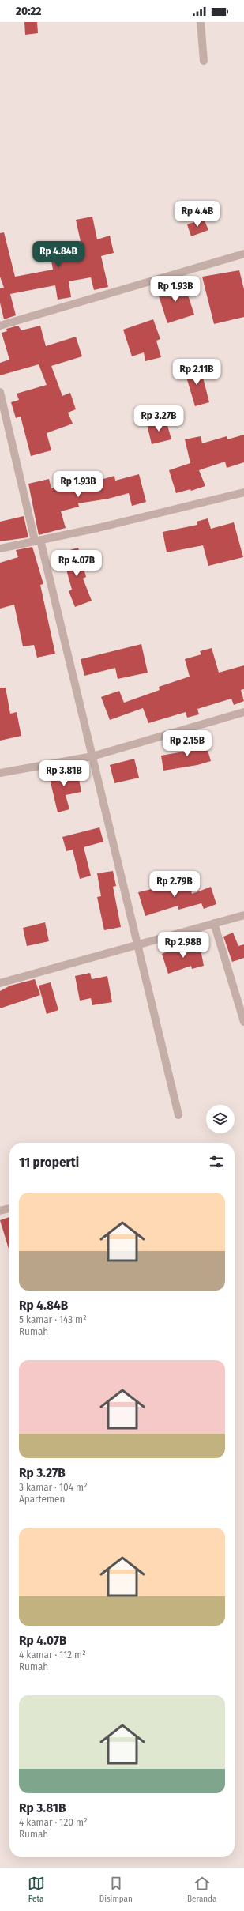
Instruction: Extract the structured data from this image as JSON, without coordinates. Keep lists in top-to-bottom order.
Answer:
{
  "page": {
    "status": "20:22",
    "price": [
      "Rp 4.4B",
      "Rp 4.84B",
      "Rp 1.93B",
      "Rp 2.11B",
      "Rp 3.27B",
      "Rp 1.93B",
      "Rp 4.07B",
      "Rp 2.15B",
      "Rp 3.81B",
      "Rp 2.79B",
      "Rp 2.98B"
    ],
    "heading": "11 properti",
    "list": [
      {
        "name": "Rp 4.84B",
        "note": "5 kamar · 143 m² · Rumah"
      },
      {
        "name": "Rp 3.27B",
        "note": "3 kamar · 104 m² · Apartemen"
      },
      {
        "name": "Rp 4.07B",
        "note": "4 kamar · 112 m² · Rumah"
      },
      {
        "name": "Rp 3.81B",
        "note": "4 kamar · 120 m² · Rumah"
      }
    ],
    "tabs": ["Peta", "Disimpan", "Beranda"]
  }
}
